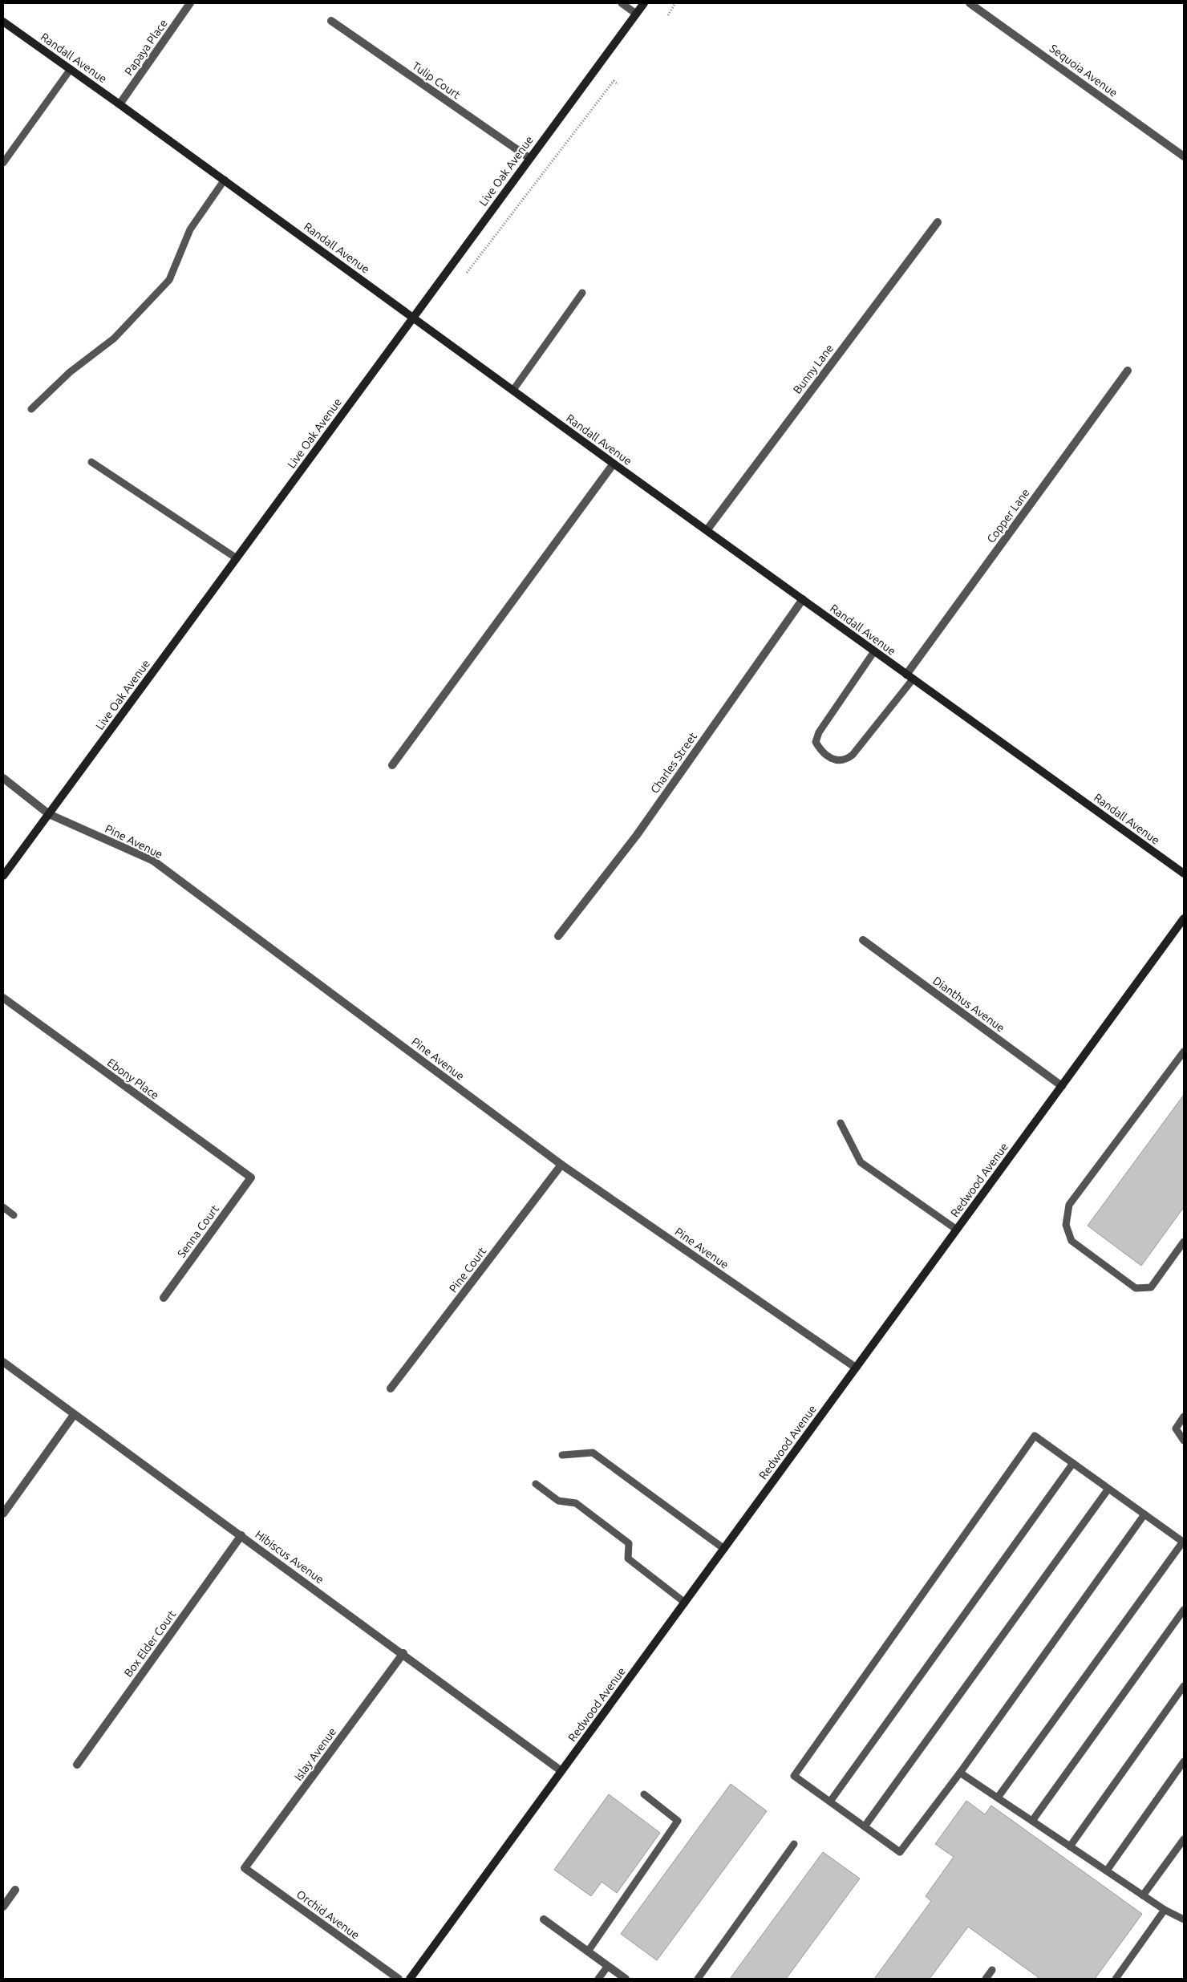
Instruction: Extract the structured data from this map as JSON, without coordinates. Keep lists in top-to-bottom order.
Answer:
{
  "streets": {
    "street": [
      "Papaya Place",
      "Randall Avenue",
      "Sequoia Avenue",
      "Tulip Court",
      "Live Oak Avenue",
      "Bunny Lane",
      "Copper Lane",
      "Charles Street",
      "Pine Avenue",
      "Dianthus Avenue",
      "Ebony Place",
      "Redwood Avenue",
      "Senna Court",
      "Pine Court",
      "Hibiscus Avenue",
      "Box Elder Court",
      "Islay Avenue",
      "Orchid Avenue"
    ]
  },
  "crossings": [
    ["Papaya Place", "Randall Avenue"],
    ["Randall Avenue", "Live Oak Avenue"],
    ["Randall Avenue", "Bunny Lane"],
    ["Randall Avenue", "Copper Lane"],
    ["Randall Avenue", "Charles Street"],
    ["Tulip Court", "Live Oak Avenue"],
    ["Live Oak Avenue", "Pine Avenue"],
    ["Pine Avenue", "Redwood Avenue"],
    ["Pine Avenue", "Pine Court"],
    ["Dianthus Avenue", "Redwood Avenue"],
    ["Ebony Place", "Senna Court"],
    ["Redwood Avenue", "Hibiscus Avenue"],
    ["Hibiscus Avenue", "Box Elder Court"],
    ["Hibiscus Avenue", "Islay Avenue"],
    ["Islay Avenue", "Orchid Avenue"]
  ]
}
